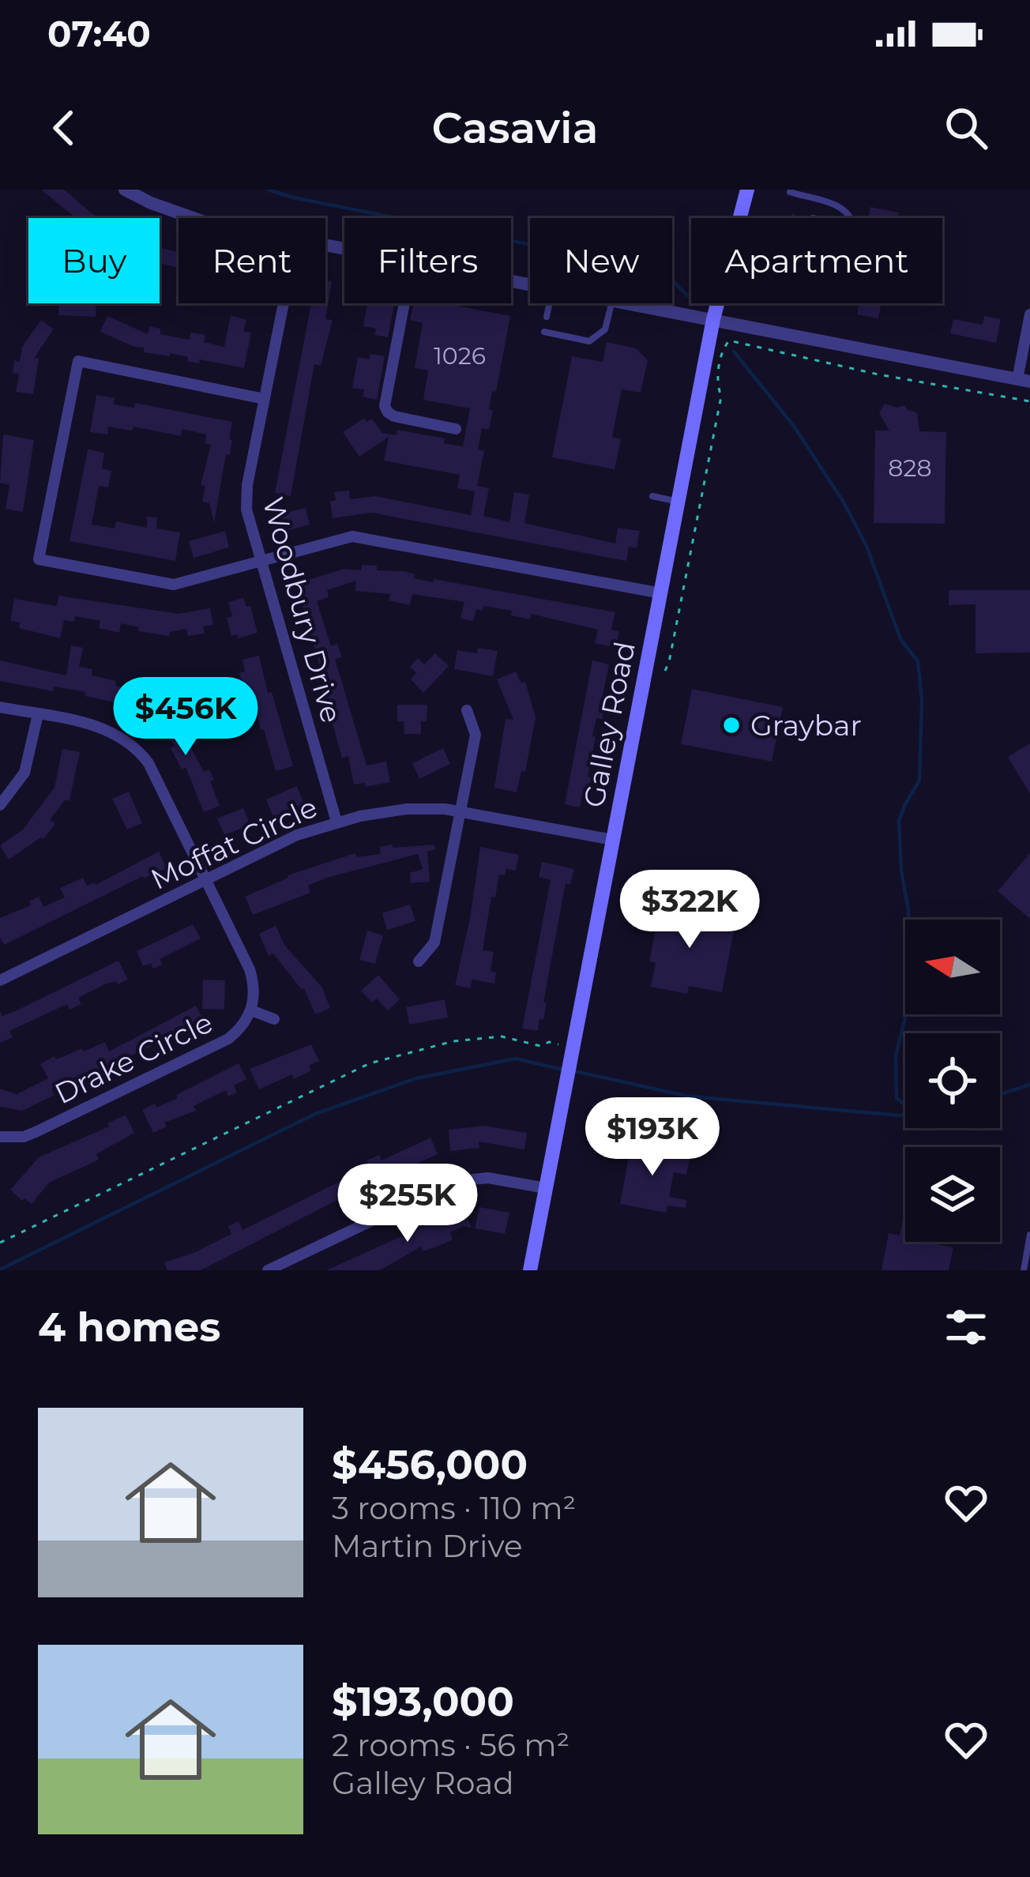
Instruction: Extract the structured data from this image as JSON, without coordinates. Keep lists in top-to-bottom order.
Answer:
{
  "streets": {
    "main road": ["Galley Road"],
    "street": ["Woodbury Drive", "Moffat Circle", "Drake Circle"]
  },
  "crossings": [
    ["Woodbury Drive", "Moffat Circle"],
    ["Galley Road", "Moffat Circle"],
    ["Moffat Circle", "Drake Circle"]
  ],
  "places": ["Graybar"],
  "house_numbers": ["1026", "828"],
  "north": "left",
  "page": {
    "status": "07:40",
    "header": "Casavia",
    "chip": [
      "Buy",
      "Rent",
      "Filters",
      "New",
      "Apartment"
    ],
    "price": [
      "$456K",
      "$322K",
      "$193K",
      "$255K"
    ],
    "heading": "4 homes",
    "list": [
      {
        "name": "$456,000",
        "note": "3 rooms · 110 m² · Martin Drive"
      },
      {
        "name": "$193,000",
        "note": "2 rooms · 56 m² · Galley Road"
      }
    ]
  }
}
